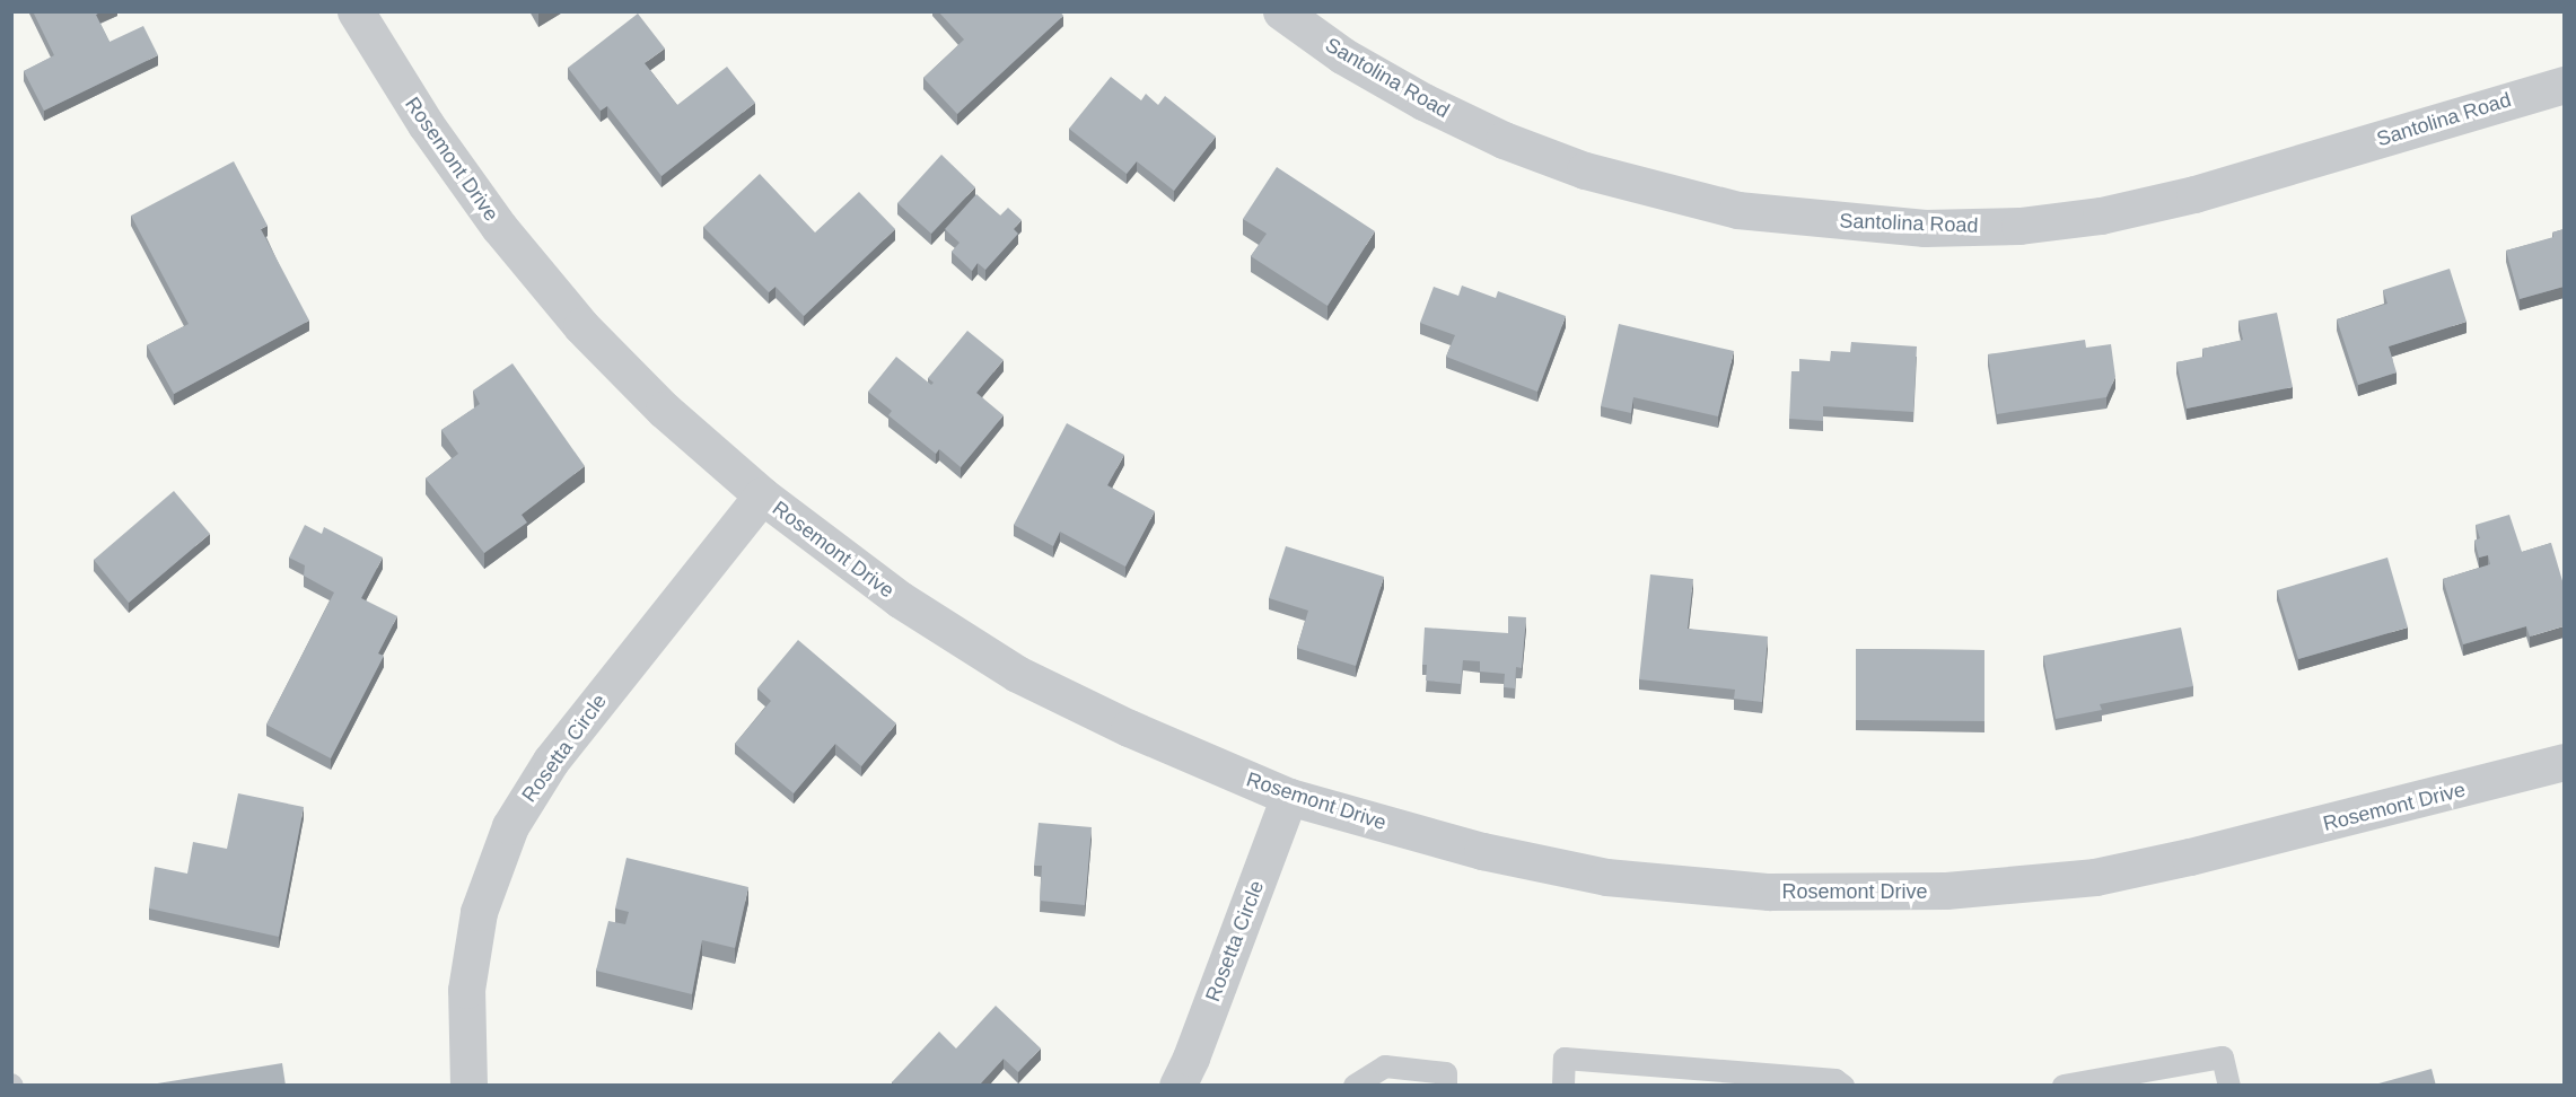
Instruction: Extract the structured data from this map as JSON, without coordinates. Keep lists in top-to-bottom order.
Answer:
{
  "streets": {
    "street": ["Santolina Road", "Rosemont Drive", "Rosetta Circle"]
  },
  "crossings": [
    ["Rosemont Drive", "Rosetta Circle"]
  ]
}
